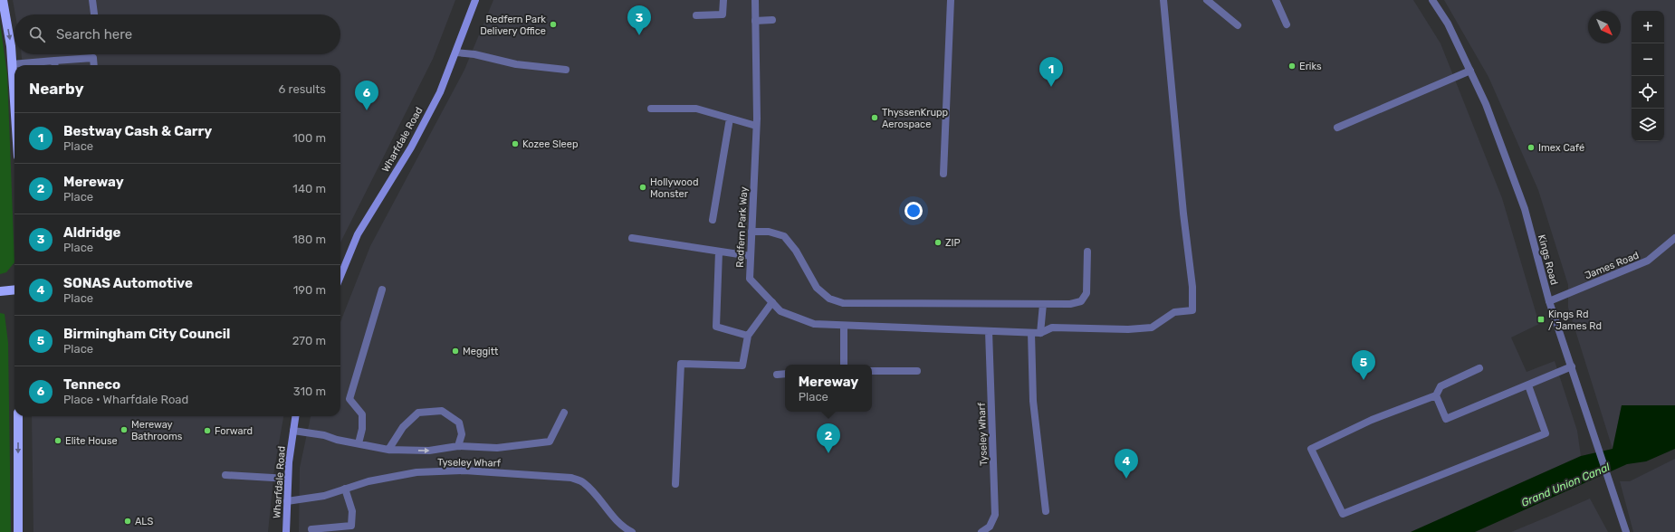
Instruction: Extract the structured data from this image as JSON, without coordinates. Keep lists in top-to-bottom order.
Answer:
{
  "streets": {
    "main road": ["Wharfdale Road"],
    "street": [
      "Redfern Park Way",
      "Kings Road",
      "James Road",
      "Tyseley Wharf"
    ]
  },
  "crossings": [
    ["Wharfdale Road", "Tyseley Wharf"],
    ["Redfern Park Way", "Tyseley Wharf"],
    ["Kings Road", "James Road"]
  ],
  "water": ["Grand Union Canal"],
  "places": {
    "other": [
      "Redfern Park Delivery Office",
      "Eriks",
      "ThyssenKrupp Aerospace",
      "Kozee Sleep",
      "Imex Café",
      "Hollywood Monster",
      "ZIP",
      "Meggitt",
      "Mereway Bathrooms",
      "Forward",
      "Elite House",
      "ALS"
    ],
    "transit": ["Kings Rd / James Rd"]
  },
  "north": "bottom right",
  "page": {
    "pins": [
      "3",
      "1",
      "6",
      "5",
      "2",
      "4"
    ],
    "map_buttons": ["+", "−"],
    "search": "Search here",
    "heading": ["Nearby", "6 results"],
    "list": [
      {
        "mark": "1",
        "name": "Bestway Cash & Carry",
        "note": "Place",
        "value": "100 m"
      },
      {
        "mark": "2",
        "name": "Mereway",
        "note": "Place",
        "value": "140 m"
      },
      {
        "mark": "3",
        "name": "Aldridge",
        "note": "Place",
        "value": "180 m"
      },
      {
        "mark": "4",
        "name": "SONAS Automotive",
        "note": "Place",
        "value": "190 m"
      },
      {
        "mark": "5",
        "name": "Birmingham City Council",
        "note": "Place",
        "value": "270 m"
      },
      {
        "mark": "6",
        "name": "Tenneco",
        "note": "Place · Wharfdale Road",
        "value": "310 m"
      }
    ],
    "popup": ["Mereway", "Place"]
  }
}
